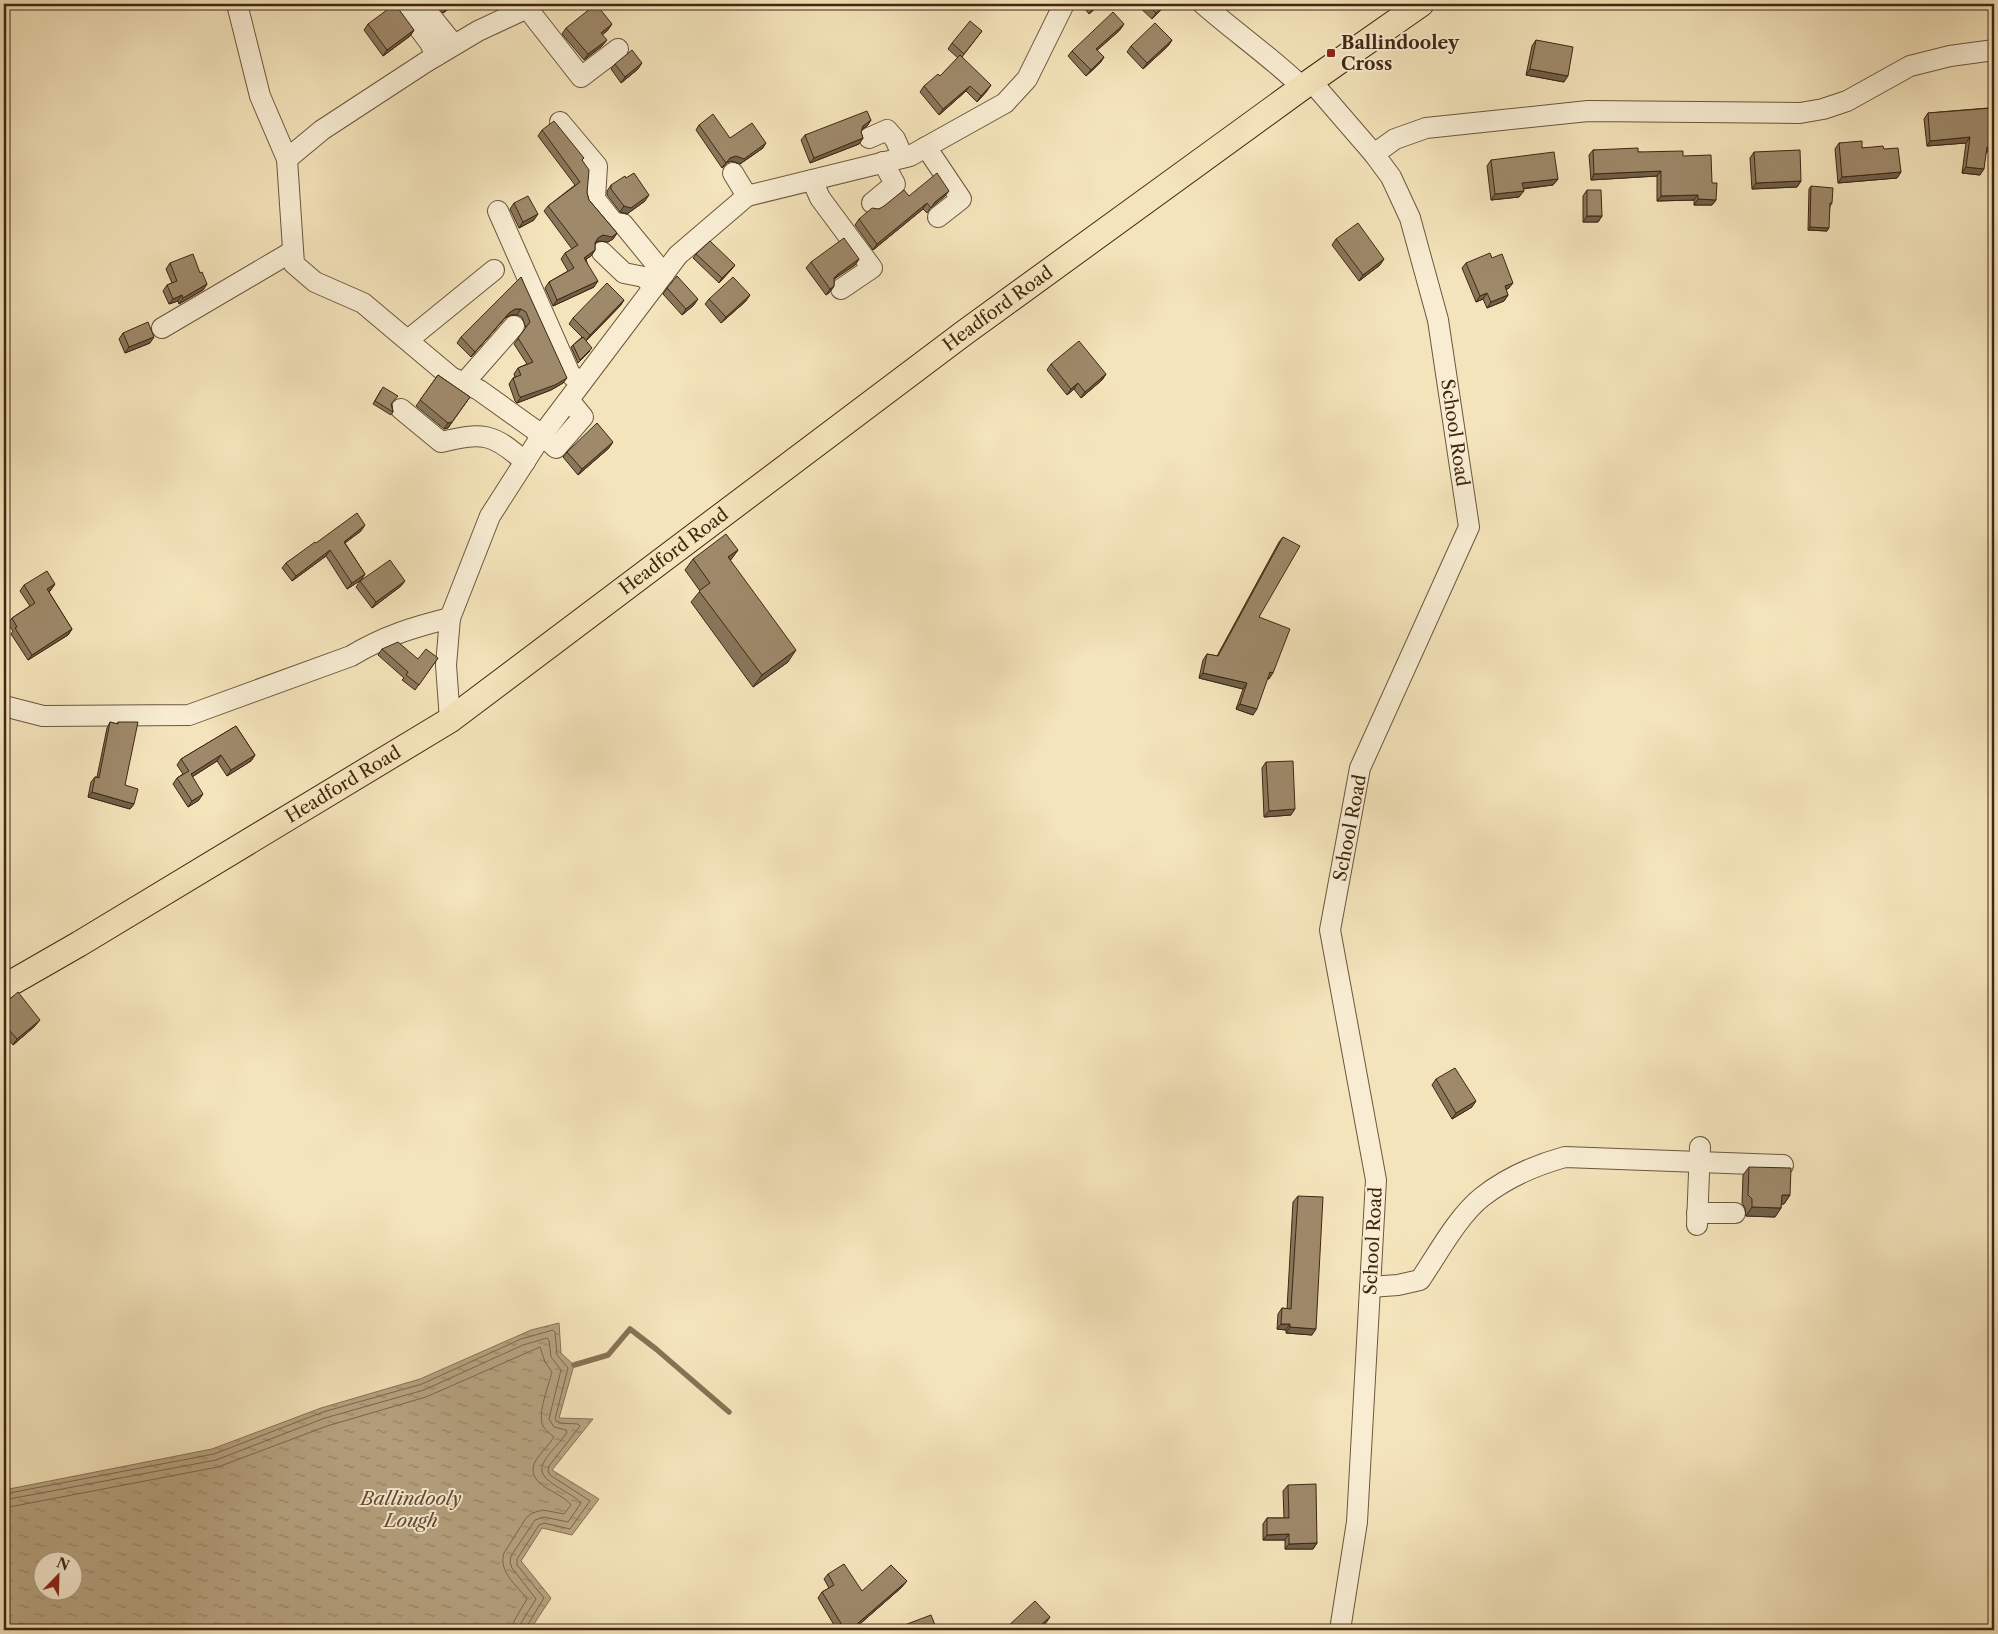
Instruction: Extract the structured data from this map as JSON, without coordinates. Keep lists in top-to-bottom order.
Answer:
{
  "streets": {
    "main road": ["Headford Road"],
    "street": ["School Road"]
  },
  "crossings": [
    ["Headford Road", "School Road"]
  ],
  "water": ["Ballindooly Lough"],
  "places": {
    "transit": ["Ballindooley Cross"]
  },
  "north": "top right"
}
